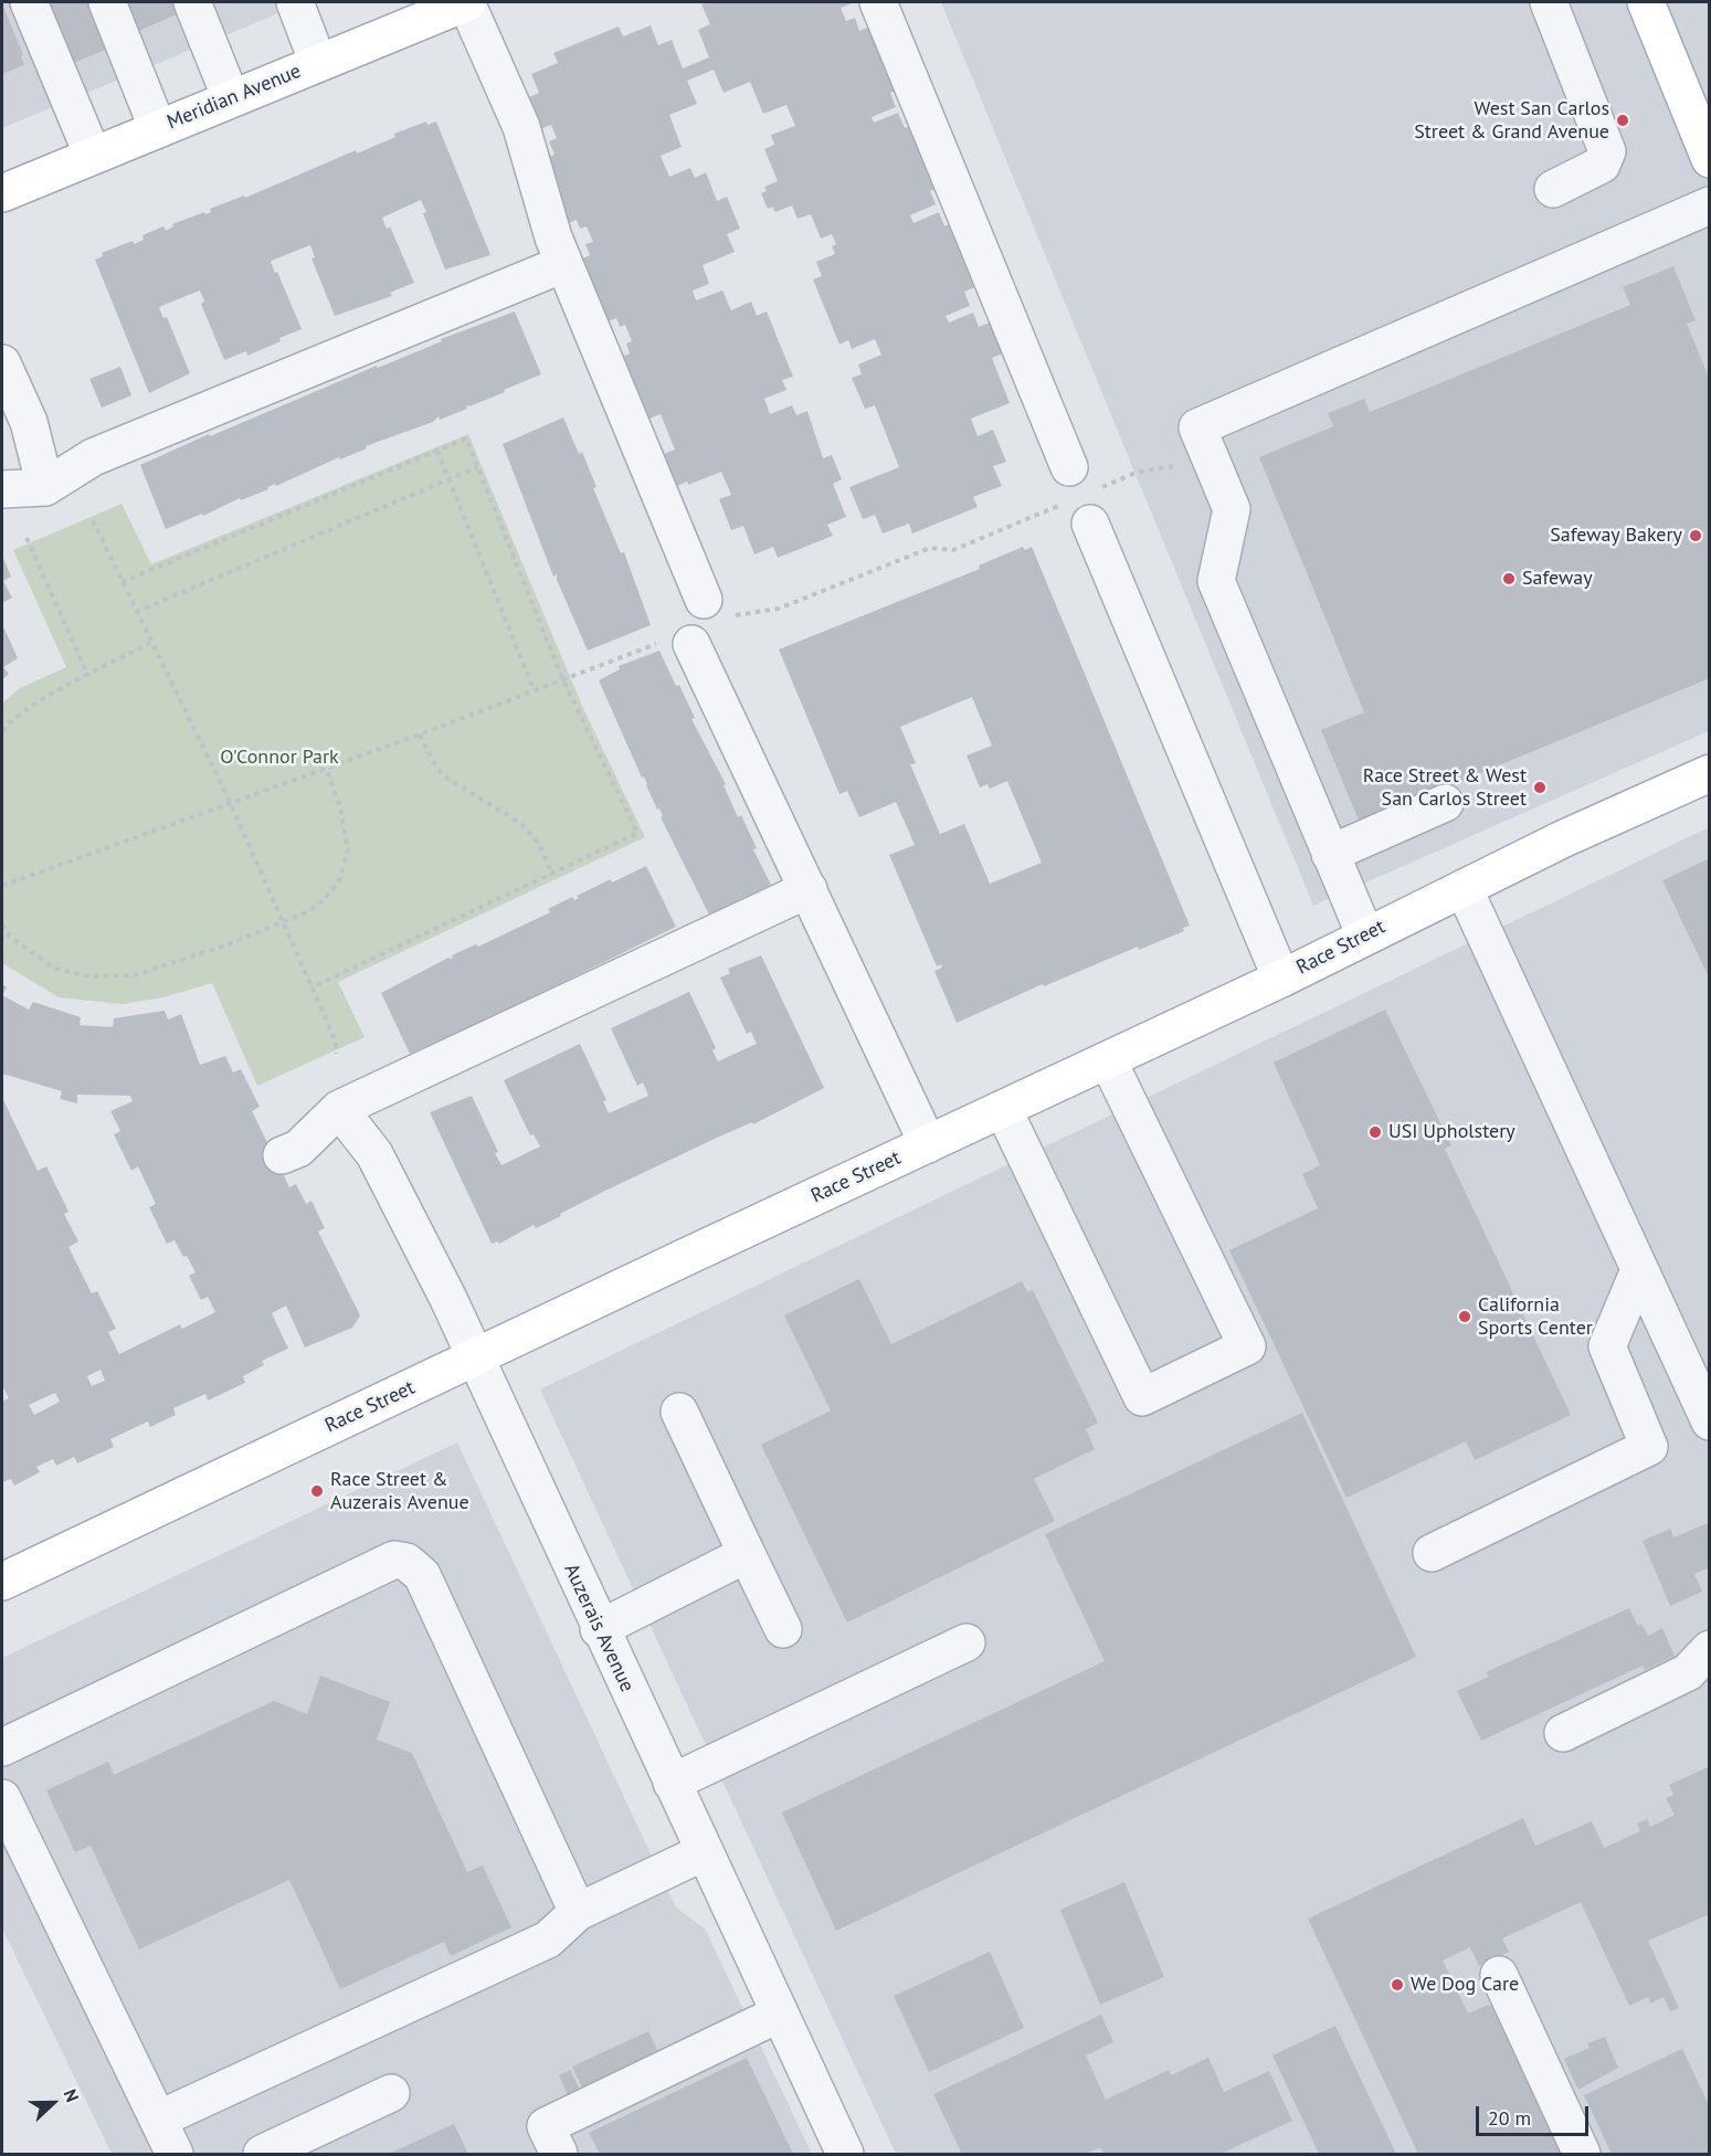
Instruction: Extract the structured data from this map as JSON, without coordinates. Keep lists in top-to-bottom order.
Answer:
{
  "streets": {
    "main road": ["Meridian Avenue", "Race Street"],
    "street": ["Auzerais Avenue"]
  },
  "crossings": [
    ["Race Street", "Auzerais Avenue"]
  ],
  "parks": ["O'Connor Park"],
  "places": [
    "West San Carlos Street & Grand Avenue",
    "Safeway Bakery",
    "Safeway",
    "Race Street & West San Carlos Street",
    "USI Upholstery",
    "California Sports Center",
    "Race Street & Auzerais Avenue",
    "We Dog Care"
  ],
  "scale_bar": "20 m",
  "north": "right"
}
